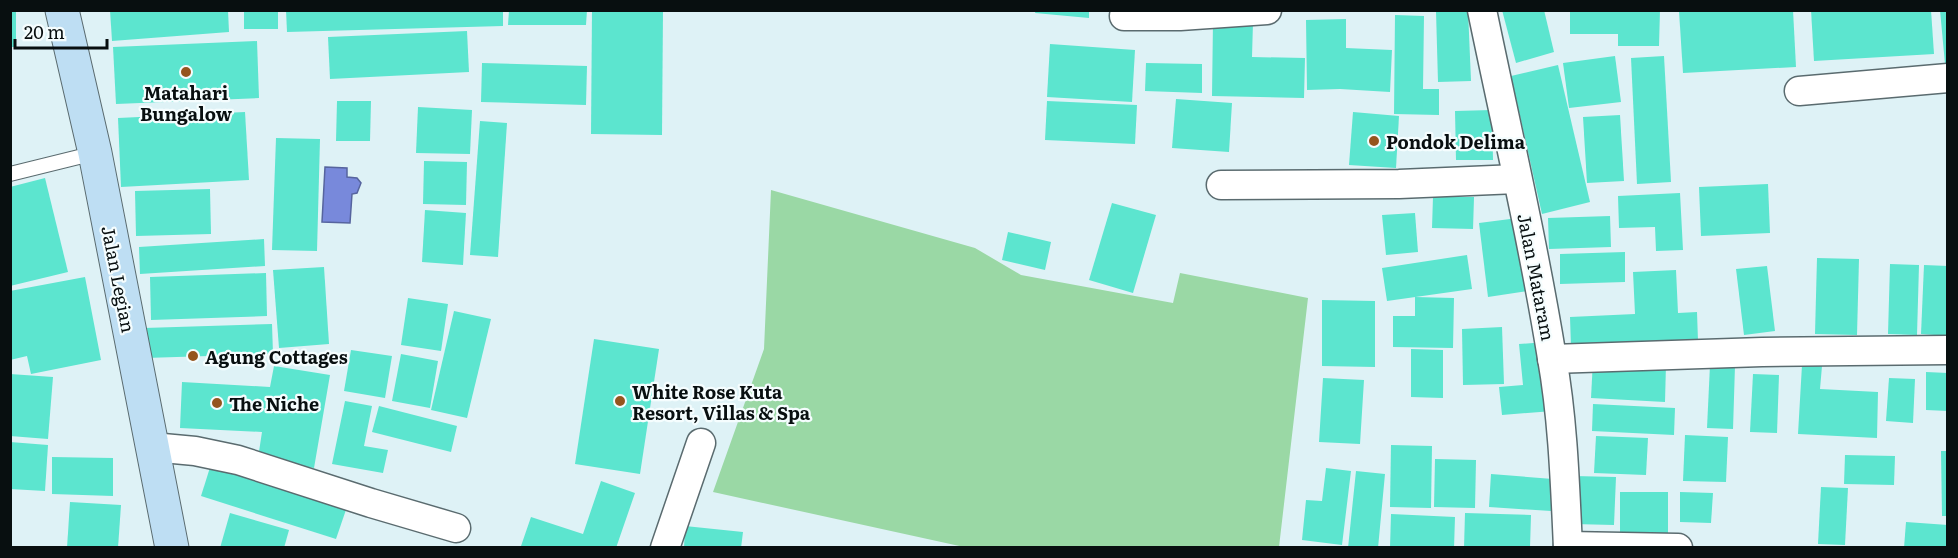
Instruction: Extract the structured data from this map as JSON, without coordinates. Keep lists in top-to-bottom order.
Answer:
{
  "streets": {
    "main road": ["Jalan Legian"],
    "street": ["Jalan Mataram"]
  },
  "places": [
    "Matahari Bungalow",
    "Pondok Delima",
    "Agung Cottages",
    "White Rose Kuta Resort, Villas & Spa",
    "The Niche"
  ],
  "scale_bar": "20 m"
}
